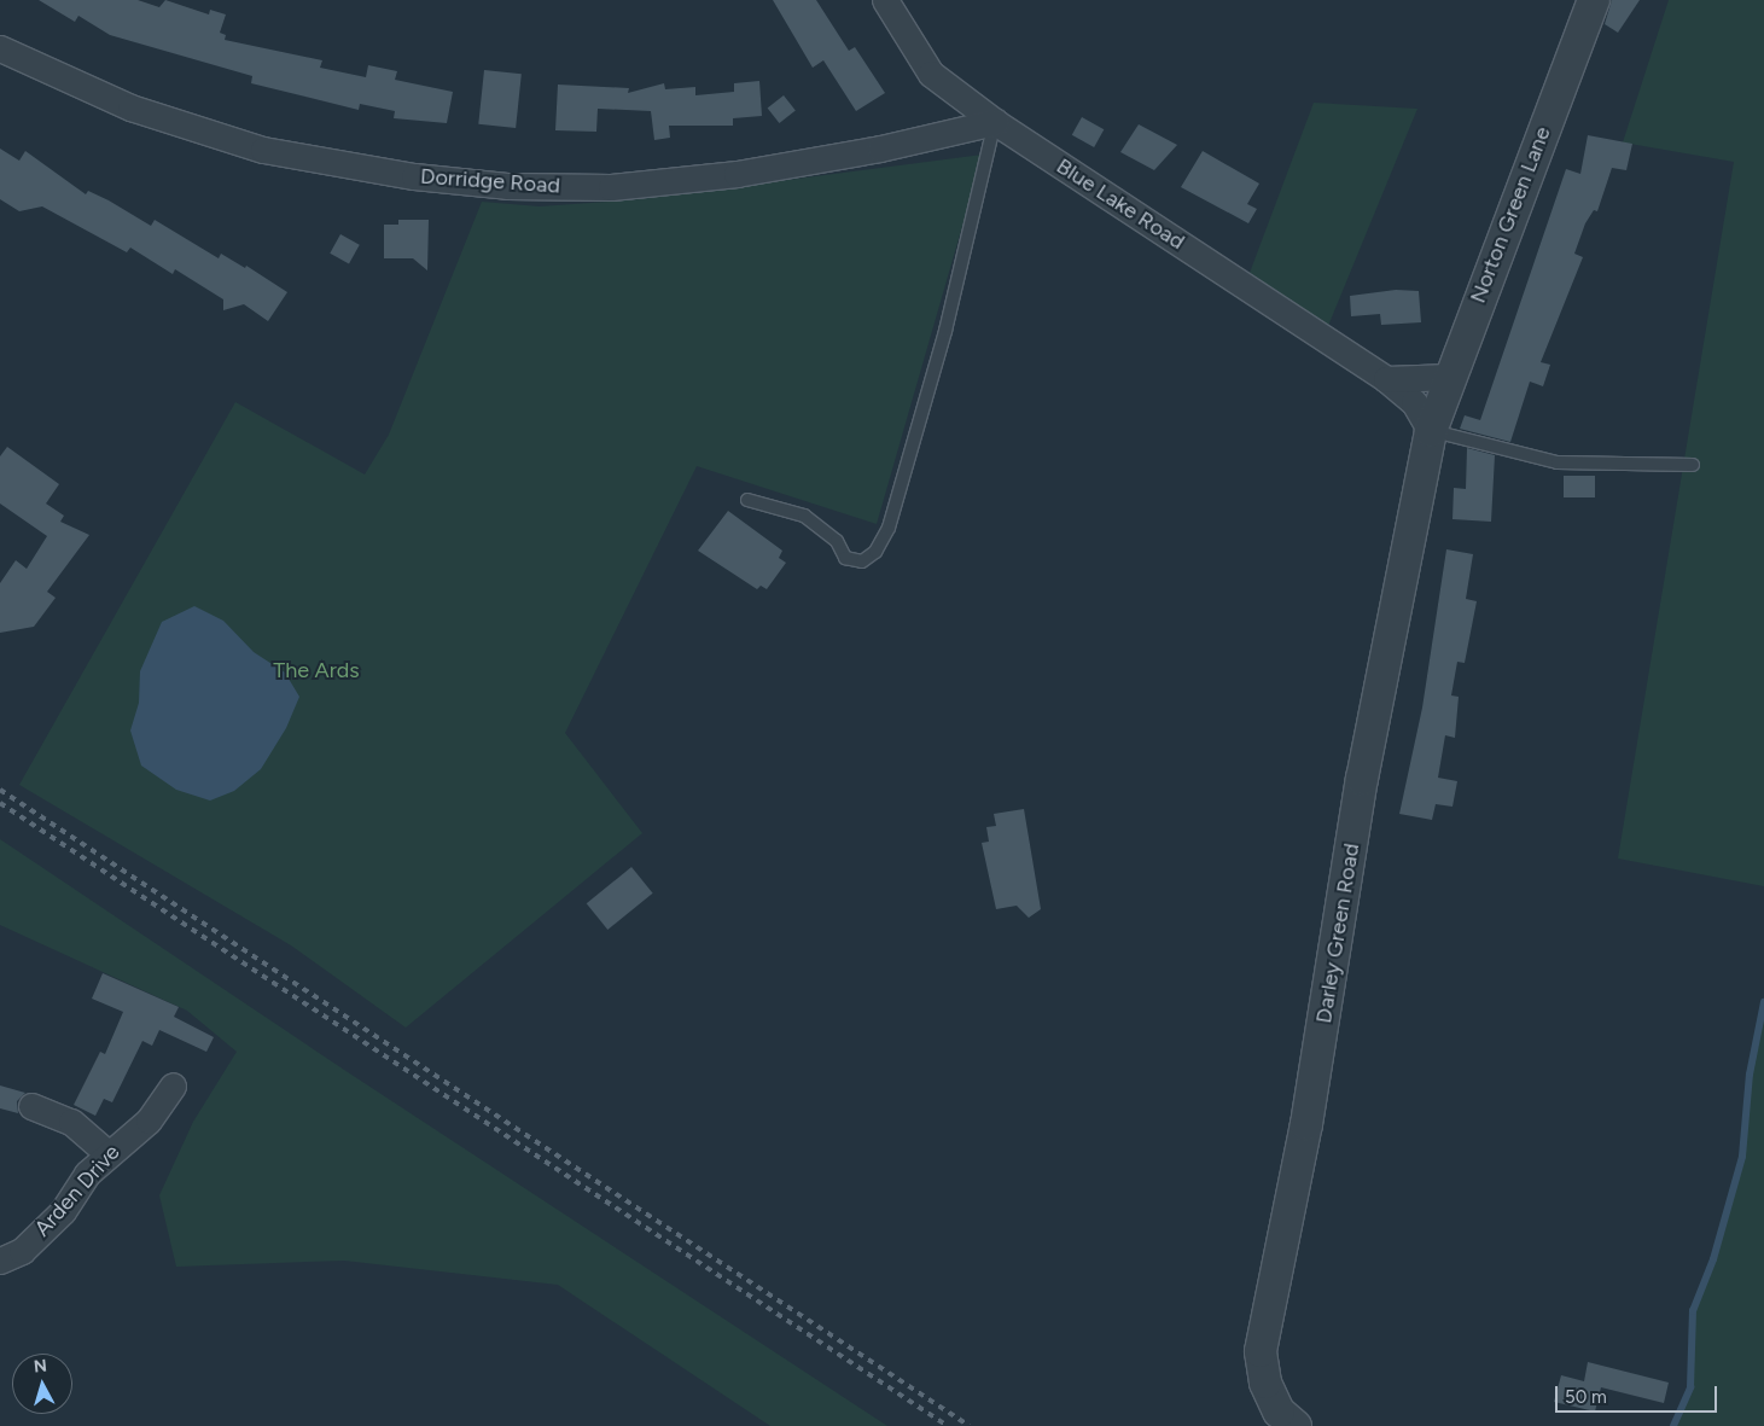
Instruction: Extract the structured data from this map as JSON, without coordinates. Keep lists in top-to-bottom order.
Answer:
{
  "streets": {
    "street": [
      "Dorridge Road",
      "Blue Lake Road",
      "Norton Green Lane",
      "Darley Green Road",
      "Arden Drive"
    ]
  },
  "crossings": [
    ["Dorridge Road", "Blue Lake Road"],
    ["Blue Lake Road", "Norton Green Lane"],
    ["Blue Lake Road", "Darley Green Road"],
    ["Norton Green Lane", "Darley Green Road"]
  ],
  "parks": ["The Ards"],
  "scale_bar": "50 m",
  "north": "top"
}
